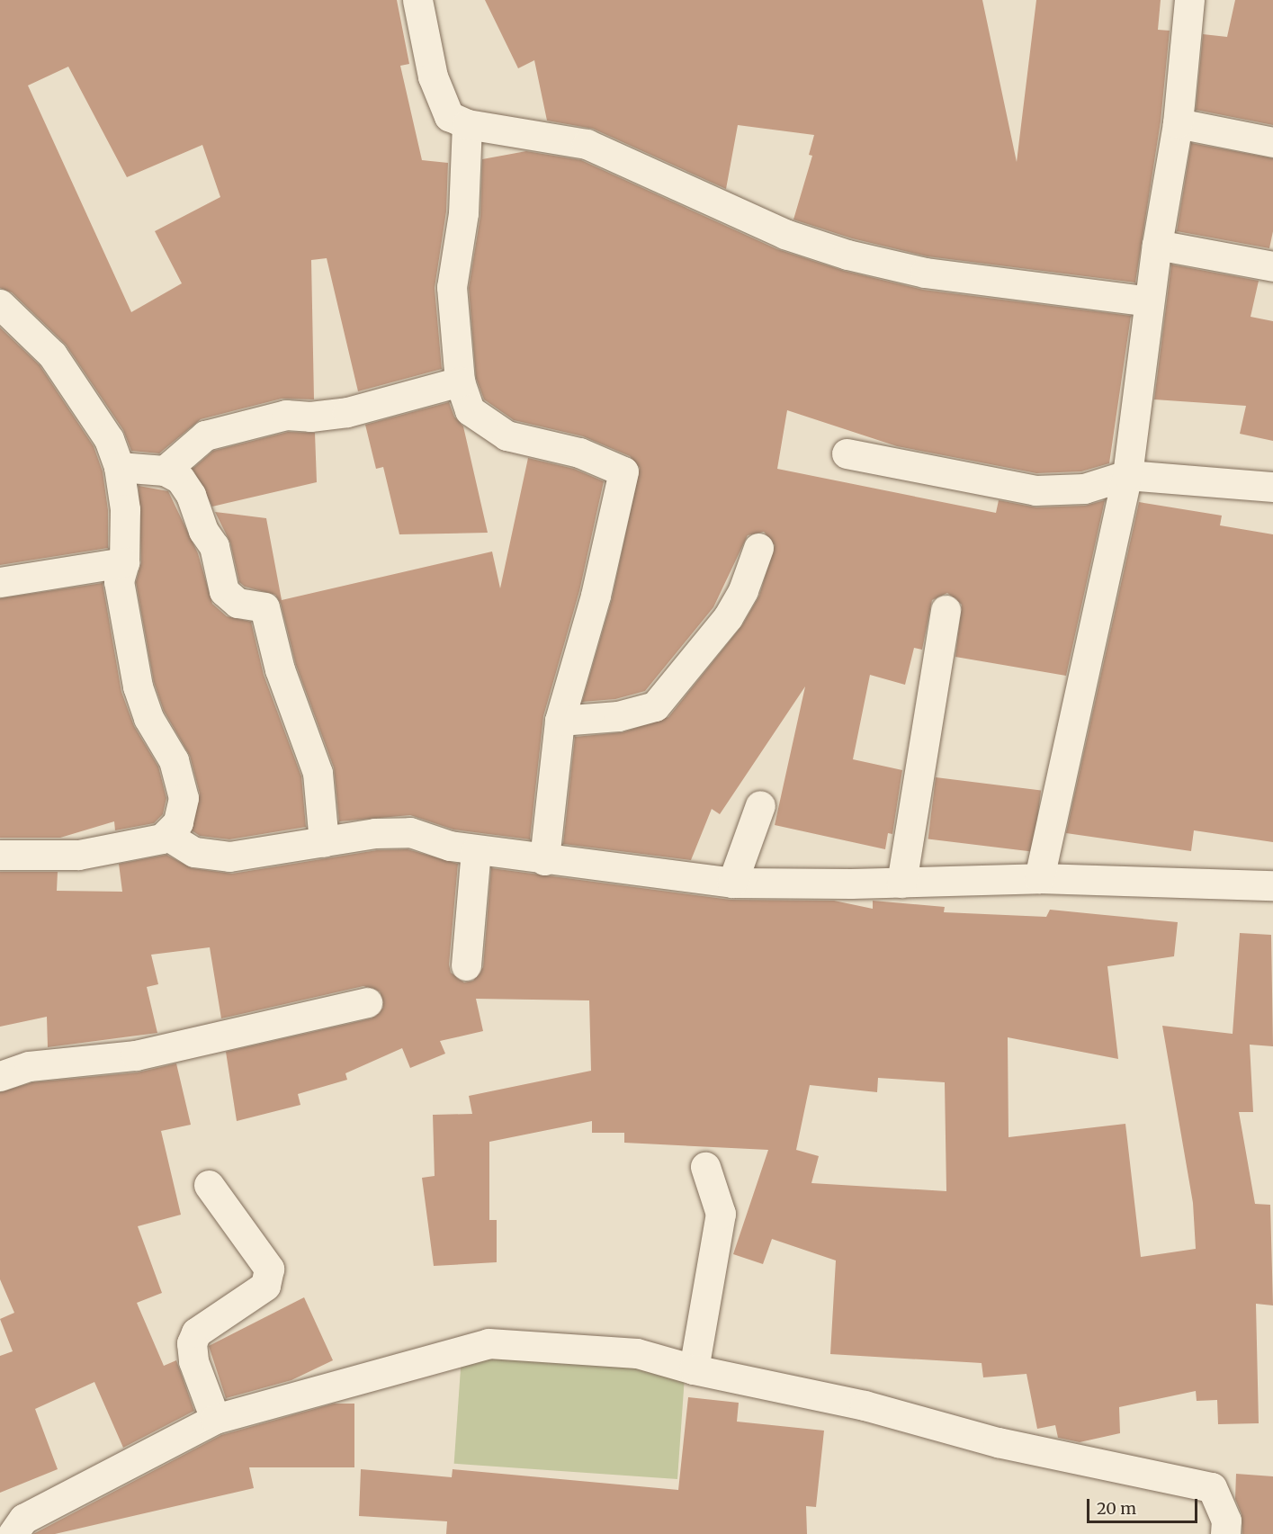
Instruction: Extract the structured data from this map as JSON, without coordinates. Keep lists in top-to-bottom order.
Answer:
{
  "scale_bar": "20 m"
}
